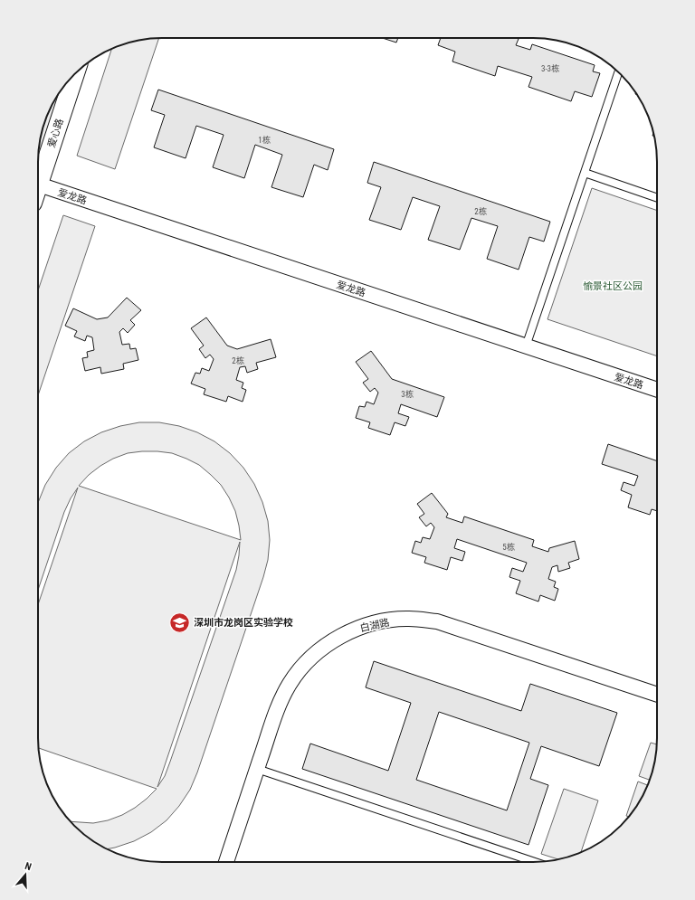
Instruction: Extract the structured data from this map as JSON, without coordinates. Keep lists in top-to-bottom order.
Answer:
{
  "streets": {
    "street": ["爱心路", "爱龙路", "白湖路"]
  },
  "crossings": [
    ["爱心路", "爱龙路"]
  ],
  "parks": ["愉景社区公园"],
  "places": {
    "school or university": ["深圳市龙岗区实验学校"]
  },
  "house_numbers": [
    "3-3栋",
    "1栋",
    "2栋",
    "2栋",
    "3栋",
    "5栋"
  ],
  "north": "top"
}
